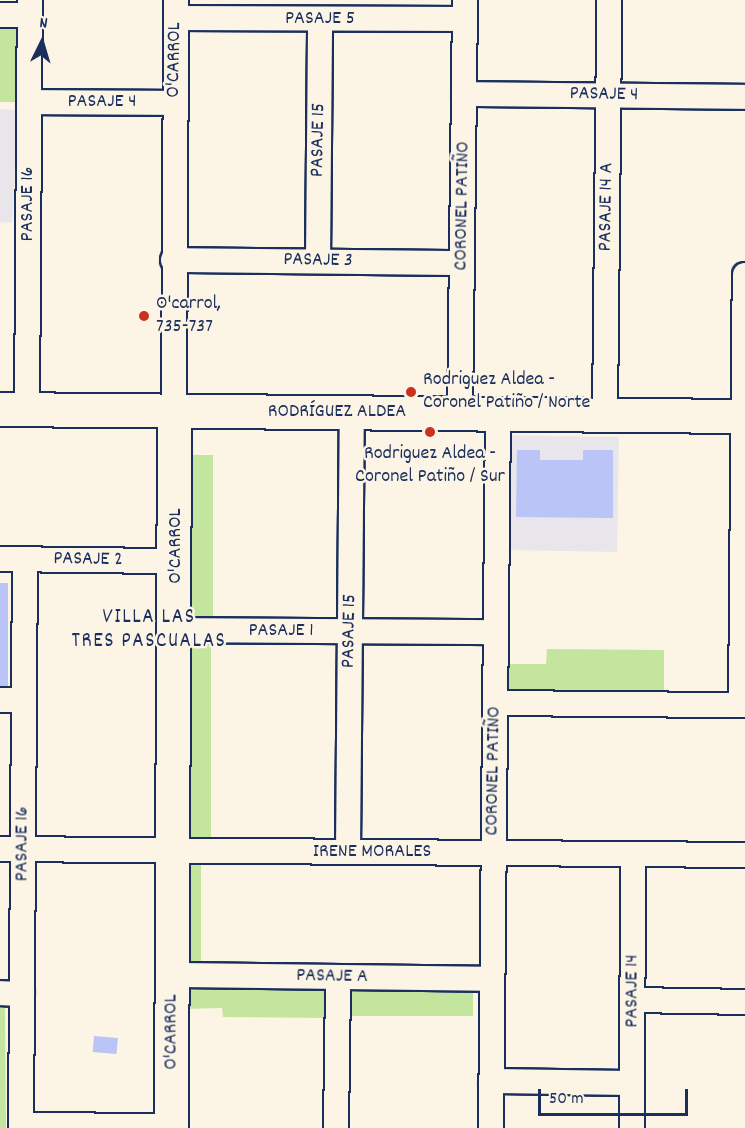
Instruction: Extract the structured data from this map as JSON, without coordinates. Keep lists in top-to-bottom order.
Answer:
{
  "streets": {
    "main road": ["O'CARROL", "RODRÍGUEZ ALDEA"],
    "street": [
      "PASAJE 5",
      "PASAJE 4",
      "PASAJE 15",
      "PASAJE 16",
      "CORONEL PATIÑO",
      "PASAJE 14 A",
      "PASAJE 3",
      "PASAJE 2",
      "PASAJE 1",
      "IRENE MORALES",
      "PASAJE A",
      "PASAJE 14"
    ]
  },
  "crossings": [
    ["PASAJE 5", "O'CARROL"],
    ["PASAJE 5", "PASAJE 15"],
    ["PASAJE 5", "CORONEL PATIÑO"],
    ["O'CARROL", "PASAJE 4"],
    ["O'CARROL", "PASAJE 3"],
    ["O'CARROL", "RODRÍGUEZ ALDEA"],
    ["O'CARROL", "PASAJE 2"],
    ["O'CARROL", "PASAJE 1"],
    ["O'CARROL", "IRENE MORALES"],
    ["O'CARROL", "PASAJE A"],
    ["PASAJE 4", "PASAJE 16"],
    ["PASAJE 4", "CORONEL PATIÑO"],
    ["PASAJE 4", "PASAJE 14 A"],
    ["PASAJE 15", "PASAJE 3"],
    ["PASAJE 15", "RODRÍGUEZ ALDEA"],
    ["PASAJE 15", "PASAJE 1"],
    ["PASAJE 15", "IRENE MORALES"],
    ["PASAJE 16", "RODRÍGUEZ ALDEA"],
    ["PASAJE 16", "PASAJE 2"],
    ["PASAJE 16", "IRENE MORALES"],
    ["CORONEL PATIÑO", "PASAJE 3"],
    ["CORONEL PATIÑO", "RODRÍGUEZ ALDEA"],
    ["CORONEL PATIÑO", "PASAJE 1"],
    ["CORONEL PATIÑO", "IRENE MORALES"],
    ["CORONEL PATIÑO", "PASAJE A"],
    ["PASAJE 14 A", "RODRÍGUEZ ALDEA"],
    ["IRENE MORALES", "PASAJE 14"]
  ],
  "districts": ["VILLA LAS TRES PASCUALAS"],
  "places": ["O'carrol, 735-737", "Rodriguez Aldea - Coronel Patiño / Norte", "Rodriguez Aldea - Coronel Patiño / Sur"],
  "scale_bar": "50 m",
  "north": "top"
}
